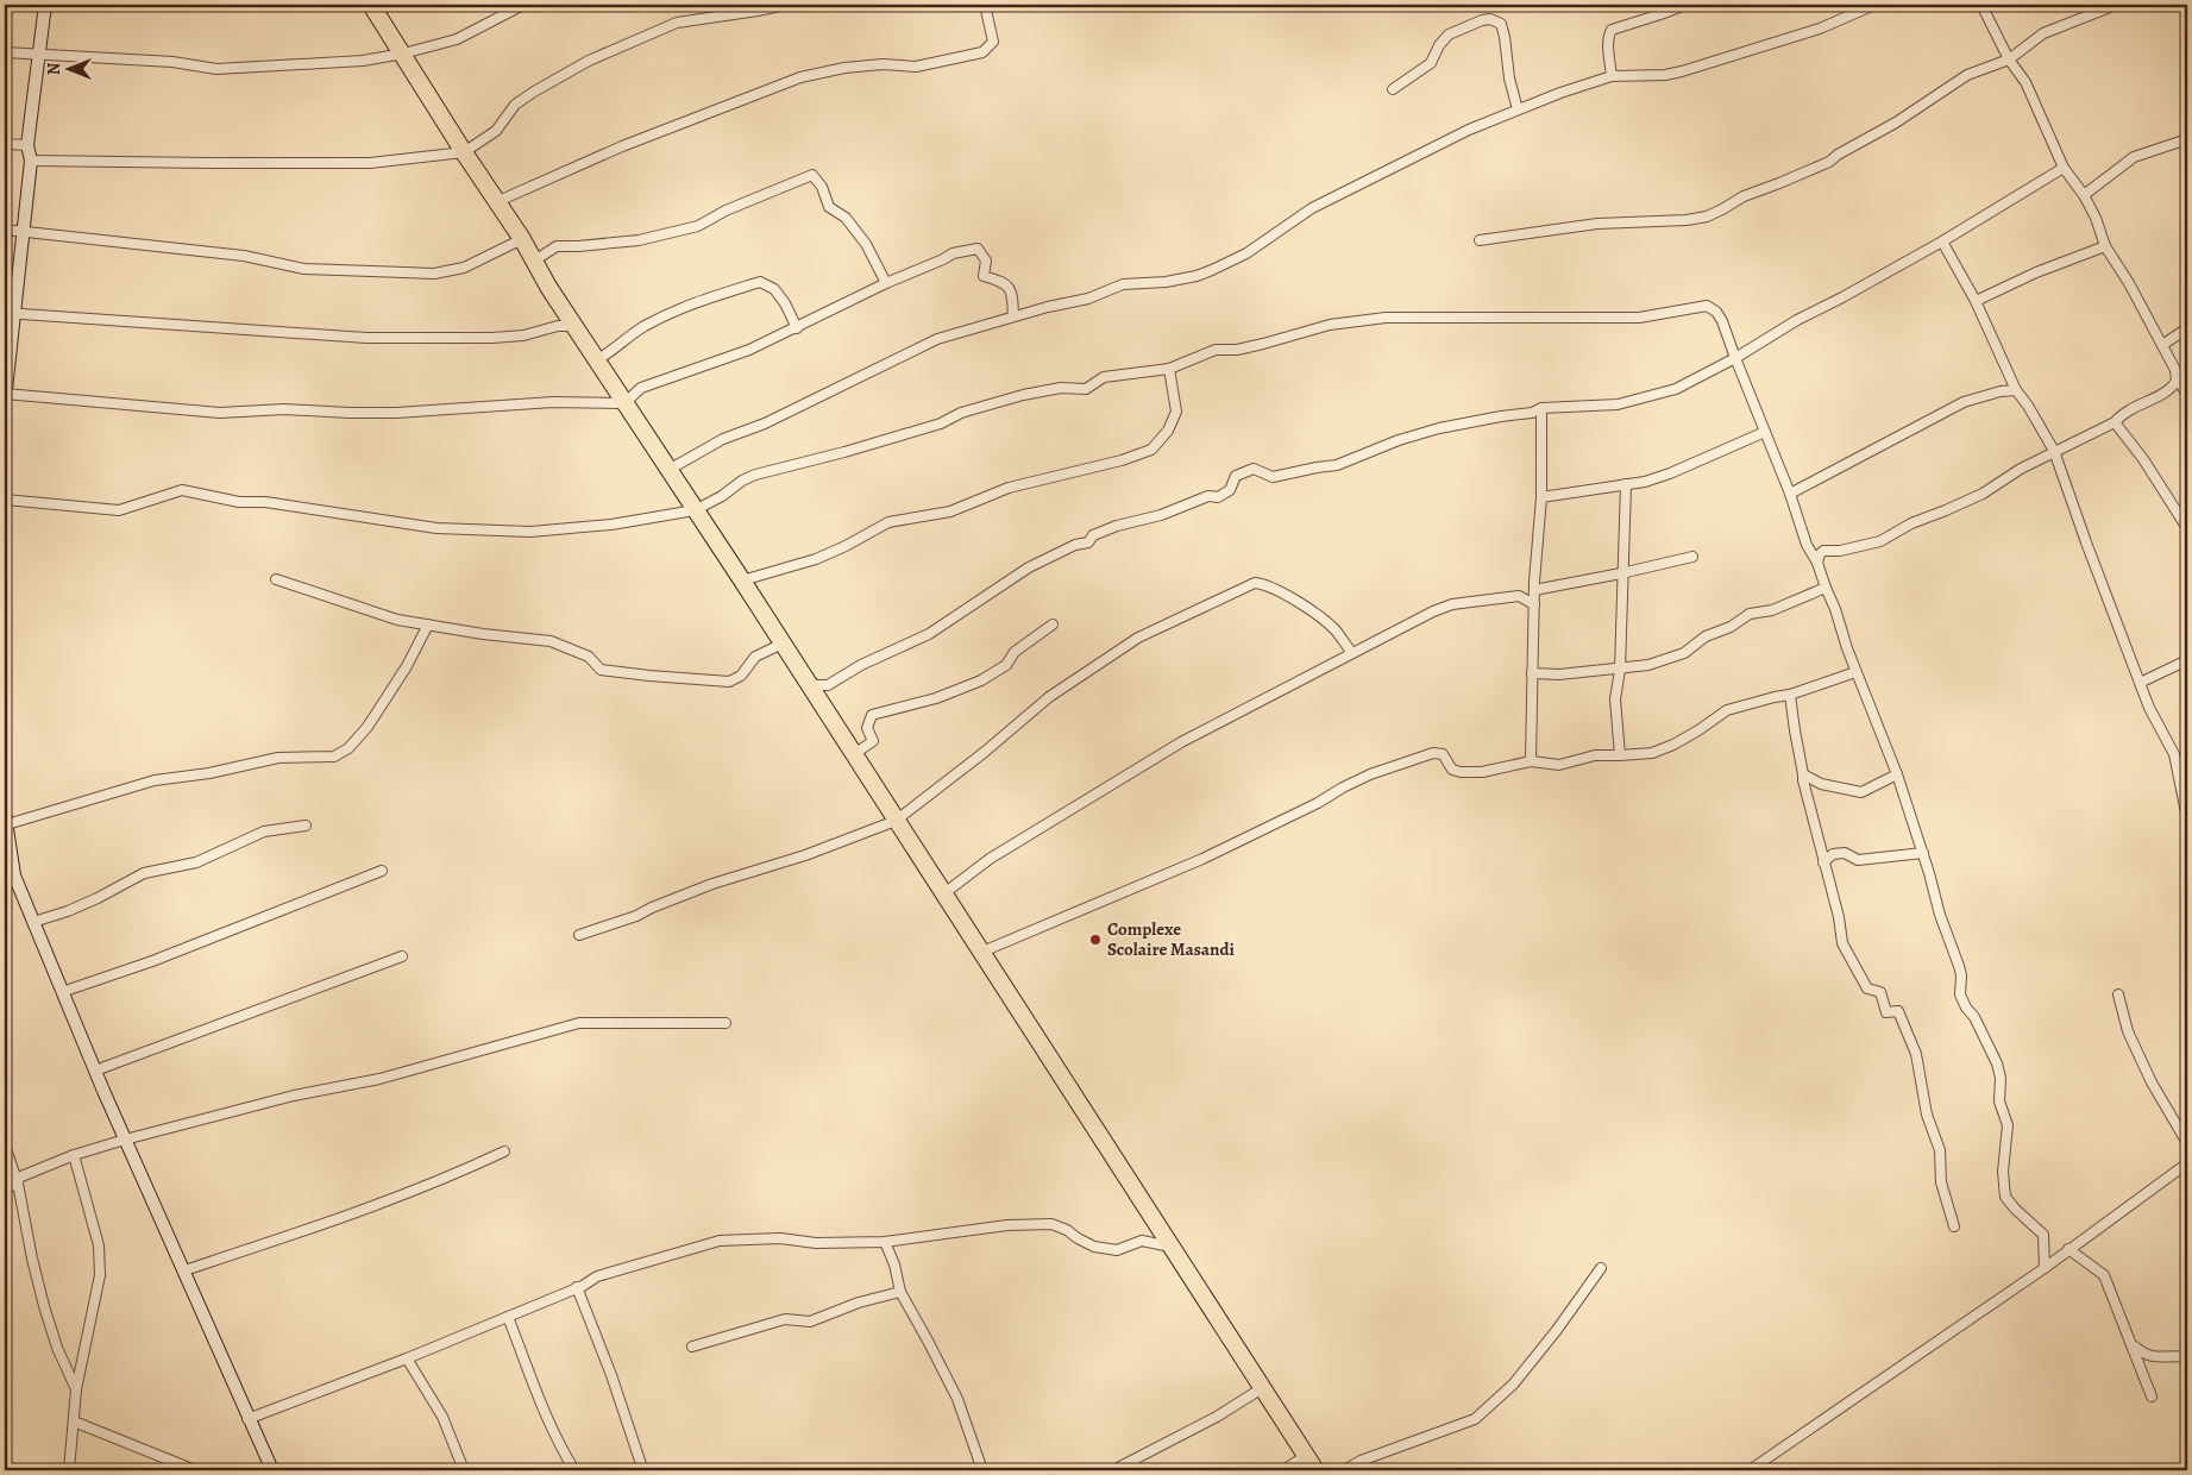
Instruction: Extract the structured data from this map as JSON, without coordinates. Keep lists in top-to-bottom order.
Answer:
{
  "places": ["Complexe Scolaire Masandi"],
  "north": "left"
}
